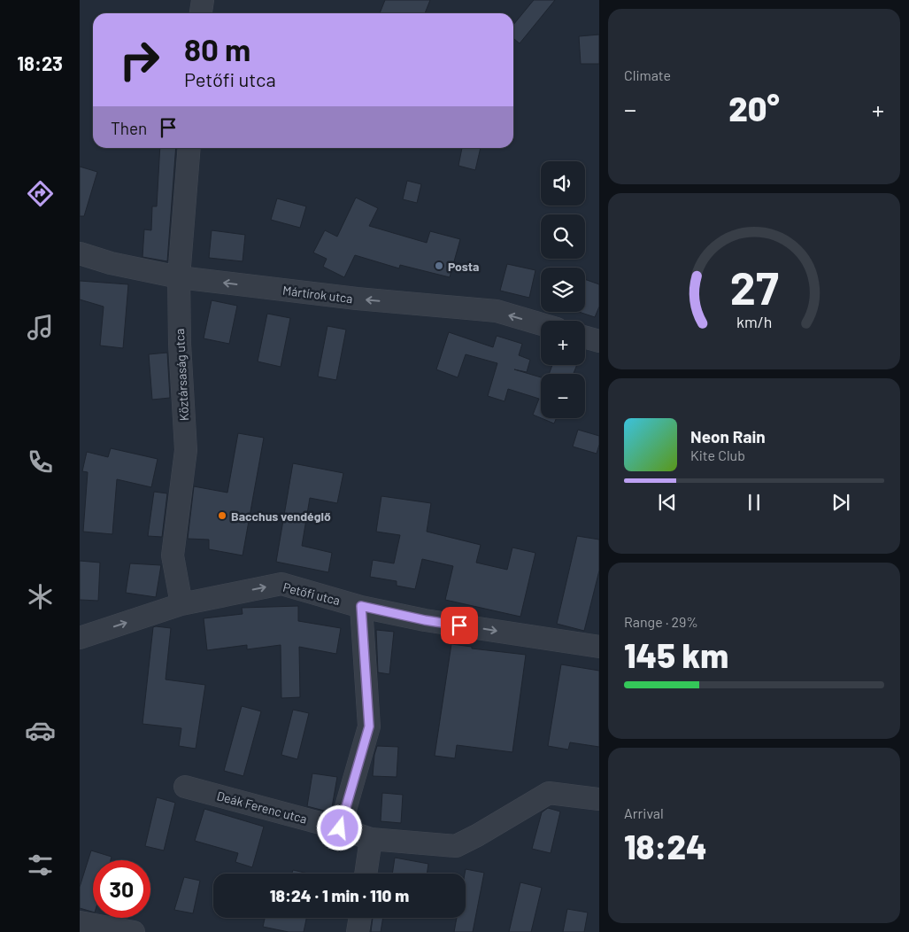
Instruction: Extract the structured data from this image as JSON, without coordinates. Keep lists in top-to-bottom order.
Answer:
{
  "streets": {
    "street": [
      "Mártírok utca",
      "Köztársaság utca",
      "Petőfi utca",
      "Deák Ferenc utca"
    ]
  },
  "crossings": [
    ["Mártírok utca", "Köztársaság utca"],
    ["Köztársaság utca", "Petőfi utca"]
  ],
  "one_way": ["Mártírok utca", "Petőfi utca"],
  "places": ["Posta", "Bacchus vendéglő"],
  "page": {
    "tabs": "18:23",
    "tile": [
      "Climate",
      ["Range · 29%", "145 km"],
      ["Arrival", "18:24"]
    ],
    "turn": ["80 m", "Petőfi utca"],
    "heat": ["−", "20°", "+"],
    "then": "Then",
    "map_buttons": ["+", "−"],
    "song": ["Neon Rain", "Kite Club"],
    "limit": "30",
    "trip": "18:24 · 1 min · 110 m",
    "gauge": ["27", "km/h"]
  }
}
